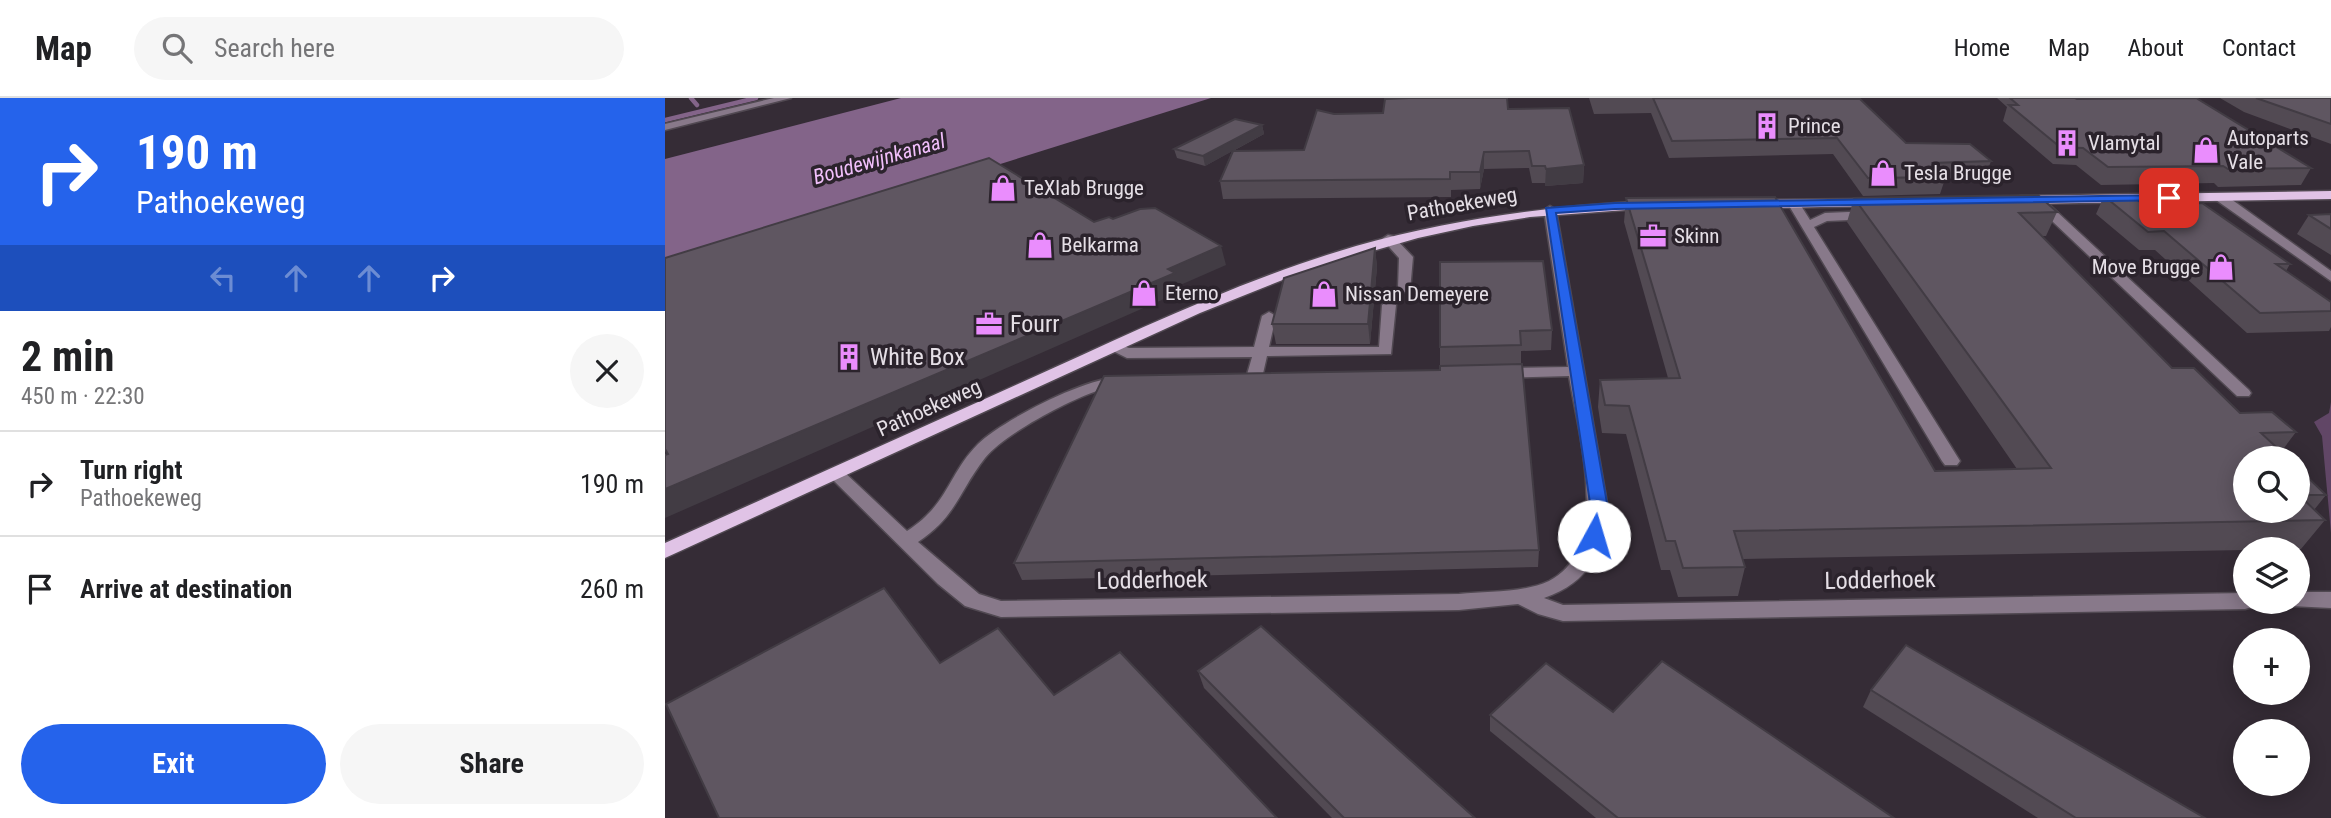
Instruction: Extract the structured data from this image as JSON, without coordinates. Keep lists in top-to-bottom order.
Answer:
{
  "streets": {
    "main road": ["Pathoekeweg"],
    "street": ["Lodderhoek"]
  },
  "crossings": [
    ["Pathoekeweg", "Lodderhoek"]
  ],
  "water": ["Boudewijnkanaal"],
  "places": {
    "building": ["Prince", "Vlamytal", "White Box"],
    "shop": [
      "Autoparts Vale",
      "Tesla Brugge",
      "TeXlab Brugge",
      "Belkarma",
      "Move Brugge",
      "Eterno",
      "Nissan Demeyere"
    ],
    "office": ["Skinn", "Fourr"]
  },
  "page": {
    "header": "Map",
    "search": "Search here",
    "nav": [
      "Home",
      "Map",
      "About",
      "Contact"
    ],
    "turn": ["190 m", "Pathoekeweg"],
    "heading": ["2 min", "450 m · 22:30"],
    "list": [
      {
        "name": "Turn right",
        "note": "Pathoekeweg",
        "value": "190 m"
      },
      {
        "name": "Arrive at destination",
        "value": "260 m"
      }
    ],
    "map_buttons": ["+", "−"],
    "buttons": ["Exit", "Share"]
  }
}
